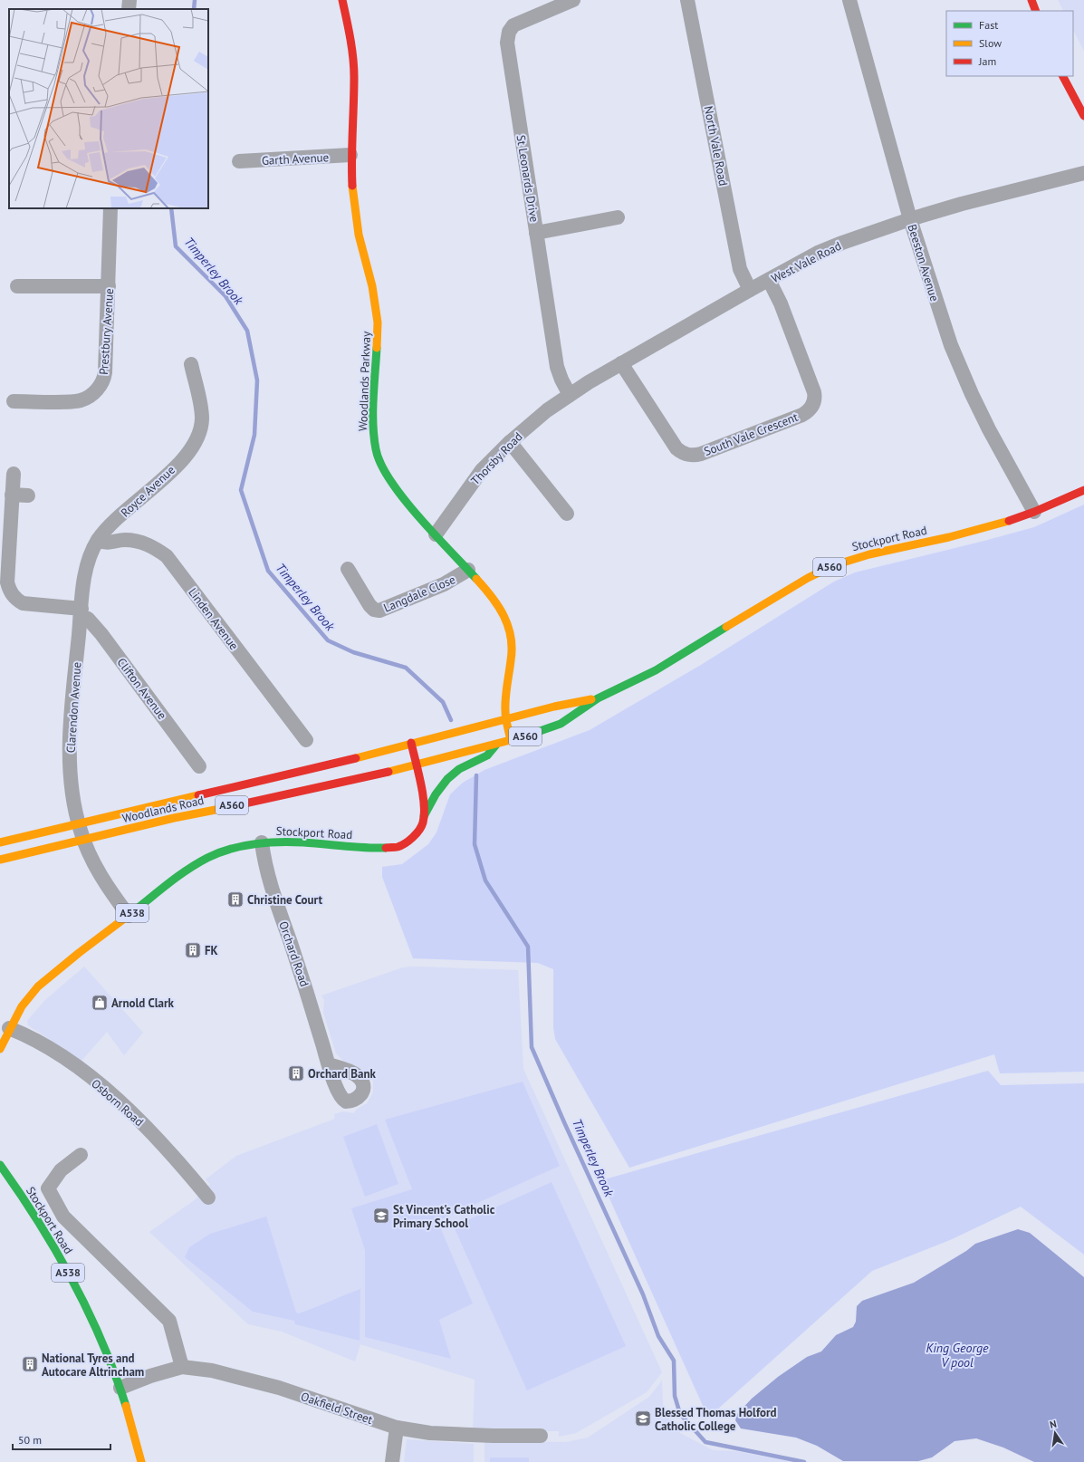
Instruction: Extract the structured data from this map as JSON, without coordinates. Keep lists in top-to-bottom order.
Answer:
{
  "streets": {
    "main road": [
      "Woodlands Parkway",
      "Stockport Road",
      "A560",
      "Woodlands Road",
      "A538"
    ],
    "street": [
      "North Vale Road",
      "Garth Avenue",
      "St Leonards Drive",
      "West Vale Road",
      "Beeston Avenue",
      "Prestbury Avenue",
      "South Vale Crescent",
      "Thorsby Road",
      "Royce Avenue",
      "Langdale Close",
      "Linden Avenue",
      "Clifton Avenue",
      "Clarendon Avenue",
      "Orchard Road",
      "Osborn Road",
      "Oakfield Street"
    ]
  },
  "crossings": [
    ["North Vale Road", "West Vale Road"],
    ["Garth Avenue", "Woodlands Parkway"],
    ["St Leonards Drive", "West Vale Road"],
    ["St Leonards Drive", "Thorsby Road"],
    ["West Vale Road", "Beeston Avenue"],
    ["West Vale Road", "South Vale Crescent"],
    ["West Vale Road", "Thorsby Road"],
    ["Beeston Avenue", "Stockport Road"],
    ["Woodlands Parkway", "Thorsby Road"],
    ["Woodlands Parkway", "Stockport Road"],
    ["Woodlands Parkway", "Langdale Close"],
    ["Royce Avenue", "Linden Avenue"],
    ["Royce Avenue", "Clifton Avenue"],
    ["Royce Avenue", "Clarendon Avenue"],
    ["Stockport Road", "Clarendon Avenue"],
    ["Stockport Road", "Woodlands Road"],
    ["Stockport Road", "A538"],
    ["Stockport Road", "Orchard Road"],
    ["Stockport Road", "Osborn Road"],
    ["Stockport Road", "Oakfield Street"],
    ["Clifton Avenue", "Clarendon Avenue"],
    ["A538", "Oakfield Street"]
  ],
  "water": ["Timperley Brook", "King George V pool"],
  "places": {
    "building": [
      "Christine Court",
      "FK",
      "Orchard Bank",
      "National Tyres and Autocare Altrincham"
    ],
    "shop": ["Arnold Clark"],
    "school or university": ["St Vincent's Catholic Primary School", "Blessed Thomas Holford Catholic College"]
  },
  "legend": ["Fast", "Slow", "Jam"],
  "scale_bar": "50 m",
  "north": "top"
}
